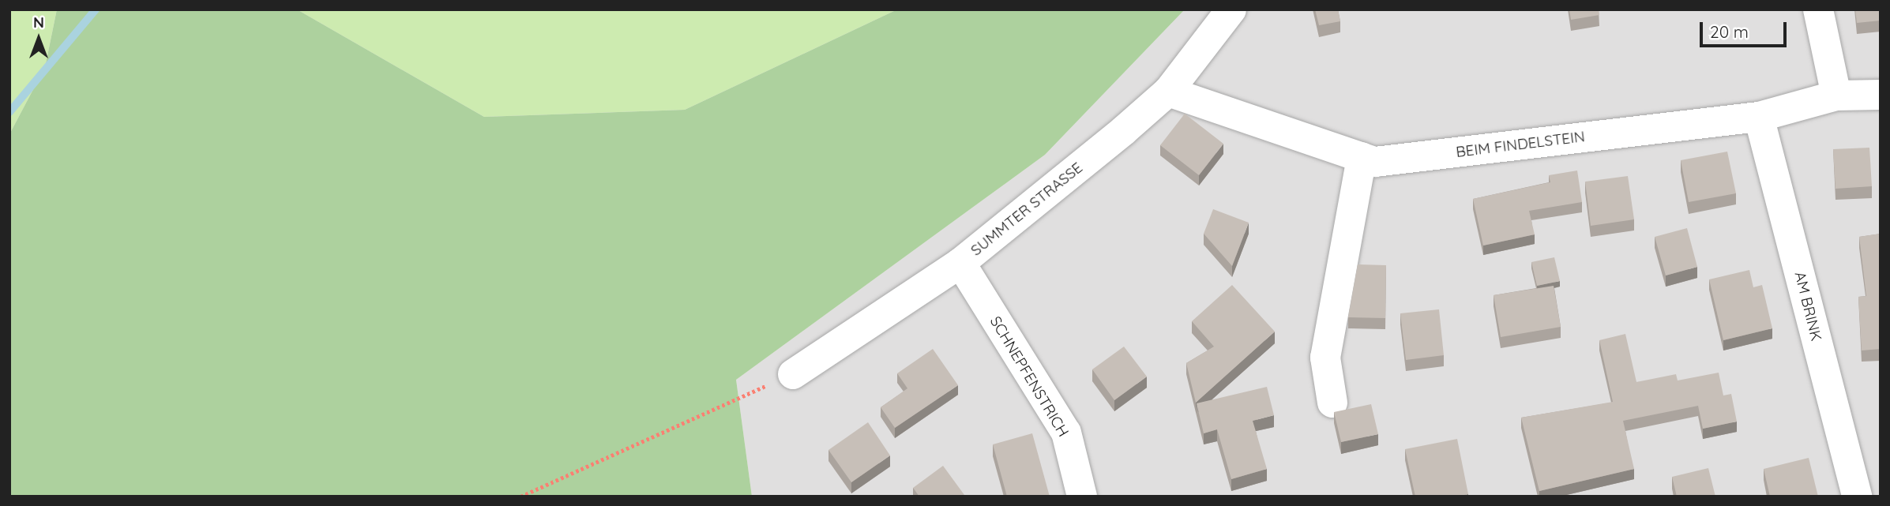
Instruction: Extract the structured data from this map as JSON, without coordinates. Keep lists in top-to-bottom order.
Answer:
{
  "streets": {
    "street": [
      "BEIM FINDELSTEIN",
      "SUMMTER STRASSE",
      "AM BRINK",
      "SCHNEPFENSTRICH"
    ]
  },
  "crossings": [
    ["BEIM FINDELSTEIN", "SUMMTER STRASSE"],
    ["BEIM FINDELSTEIN", "AM BRINK"],
    ["SUMMTER STRASSE", "SCHNEPFENSTRICH"]
  ],
  "scale_bar": "20 m",
  "north": "top"
}
